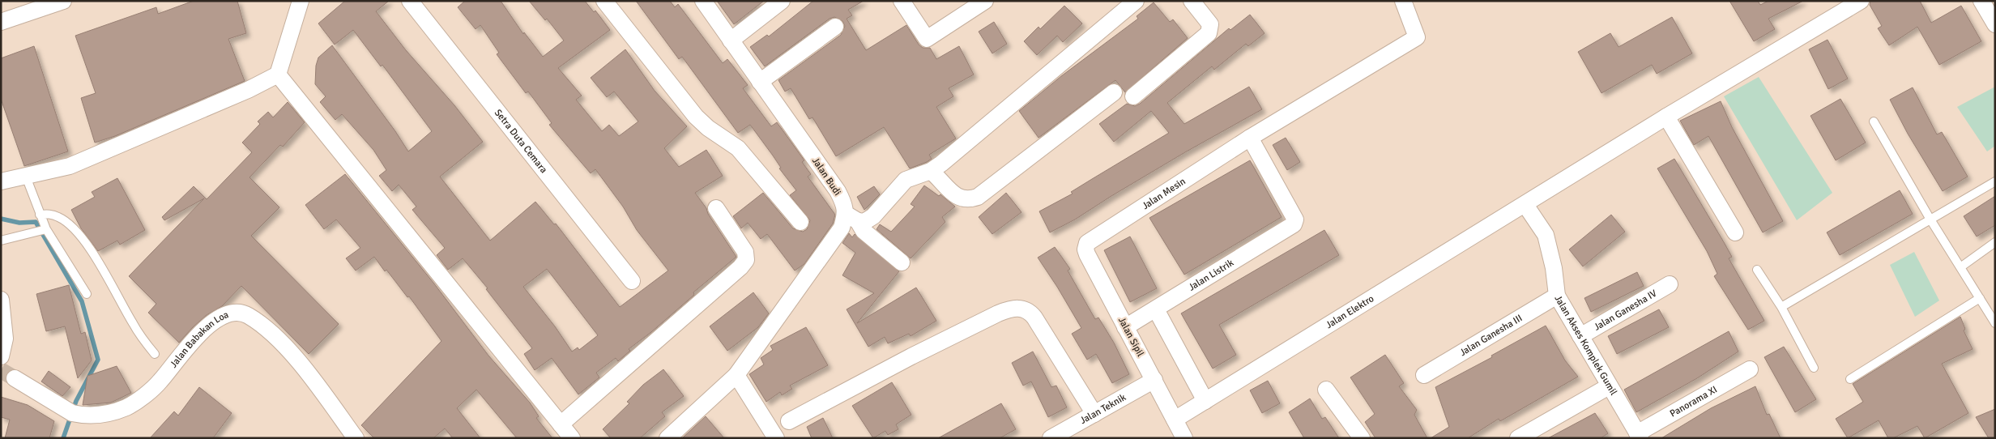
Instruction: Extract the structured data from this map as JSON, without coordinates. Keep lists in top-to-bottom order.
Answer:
{
  "streets": {
    "street": [
      "Setra Duta Cemara",
      "Jalan Budi",
      "Jalan Mesin",
      "Jalan Listrik",
      "Jalan Ganesha IV",
      "Jalan Elektro",
      "Jalan Ganesha III",
      "Jalan Sipil",
      "Jalan Babakan Loa",
      "Jalan Akses Komplek Gumil",
      "Panorama XI",
      "Jalan Teknik"
    ]
  },
  "crossings": [
    ["Jalan Mesin", "Jalan Listrik"],
    ["Jalan Mesin", "Jalan Sipil"],
    ["Jalan Listrik", "Jalan Sipil"],
    ["Jalan Ganesha IV", "Jalan Akses Komplek Gumil"],
    ["Jalan Elektro", "Jalan Sipil"],
    ["Jalan Elektro", "Jalan Akses Komplek Gumil"],
    ["Jalan Ganesha III", "Jalan Akses Komplek Gumil"],
    ["Jalan Sipil", "Jalan Teknik"],
    ["Jalan Akses Komplek Gumil", "Panorama XI"]
  ]
}
